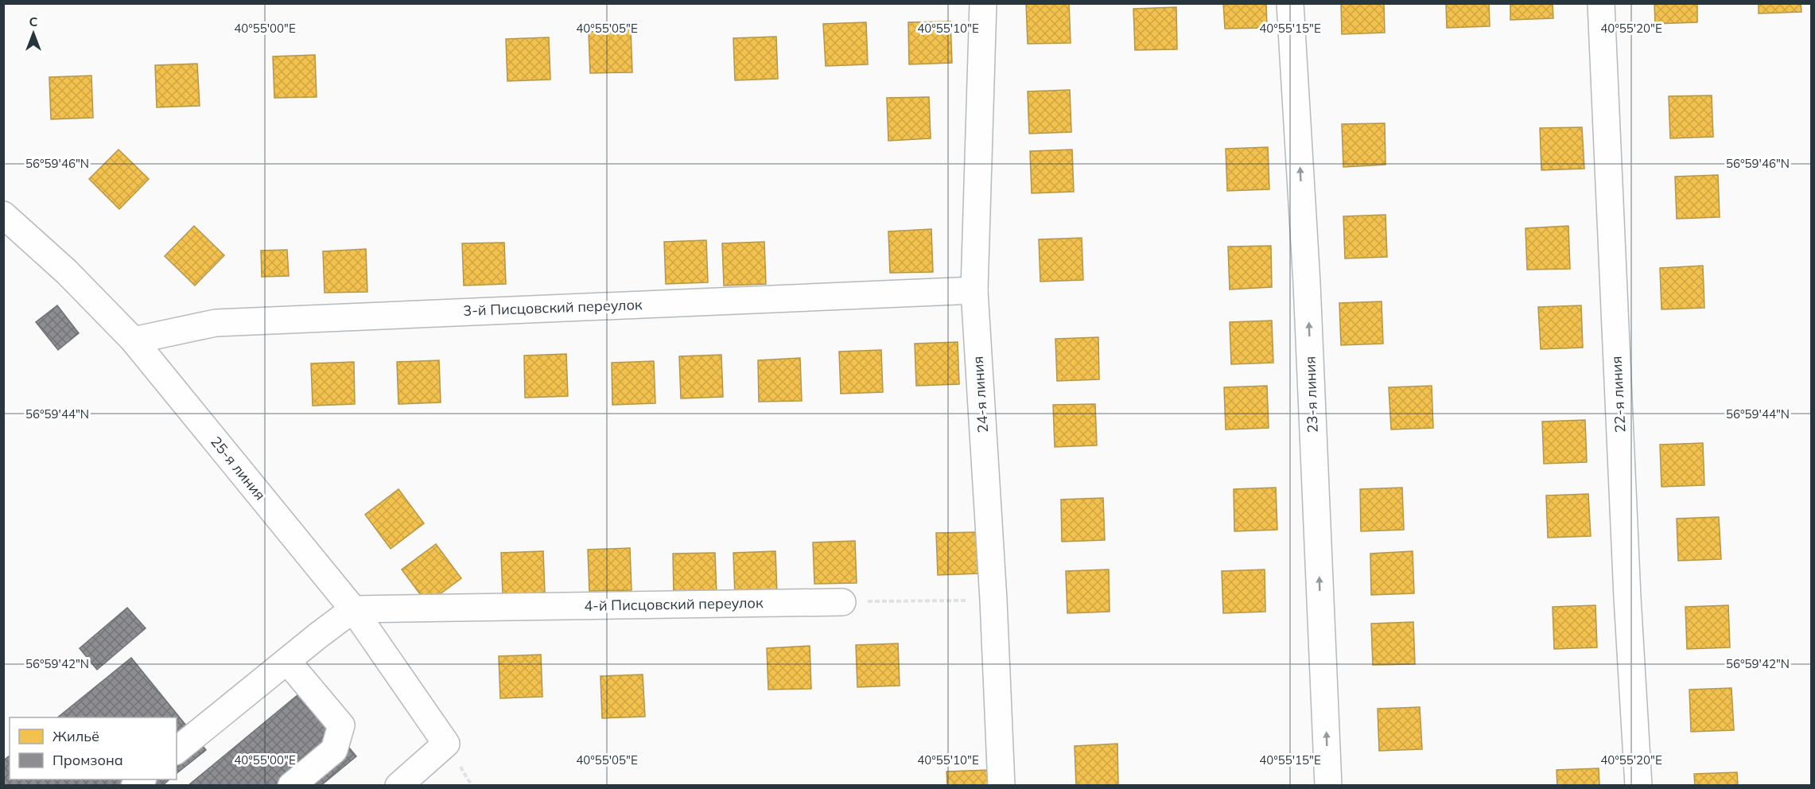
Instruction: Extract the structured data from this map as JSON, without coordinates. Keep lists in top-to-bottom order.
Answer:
{
  "streets": {
    "street": [
      "3-й Писцовский переулок",
      "24-я линия",
      "23-я линия",
      "22-я линия",
      "25-я линия",
      "4-й Писцовский переулок"
    ]
  },
  "crossings": [
    ["3-й Писцовский переулок", "24-я линия"],
    ["3-й Писцовский переулок", "25-я линия"],
    ["25-я линия", "4-й Писцовский переулок"]
  ],
  "one_way": ["23-я линия"],
  "legend": ["Жильё", "Промзона"],
  "north": "top",
  "coordinates": [
    "40°55'00\"E",
    "40°55'05\"E",
    "40°55'10\"E",
    "40°55'15\"E",
    "40°55'20\"E",
    "56°59'46\"N",
    "56°59'44\"N",
    "56°59'42\"N"
  ]
}
